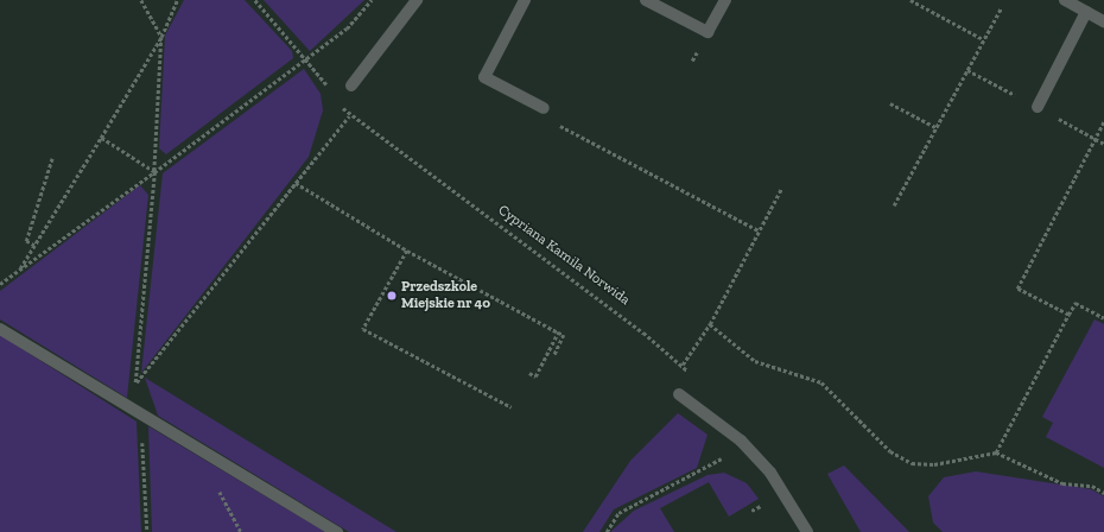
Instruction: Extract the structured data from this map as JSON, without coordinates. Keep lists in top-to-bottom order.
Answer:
{
  "streets": {
    "path": ["Cypriana Kamila Norwida"]
  },
  "places": ["Przedszkole Miejskie nr 40"]
}
